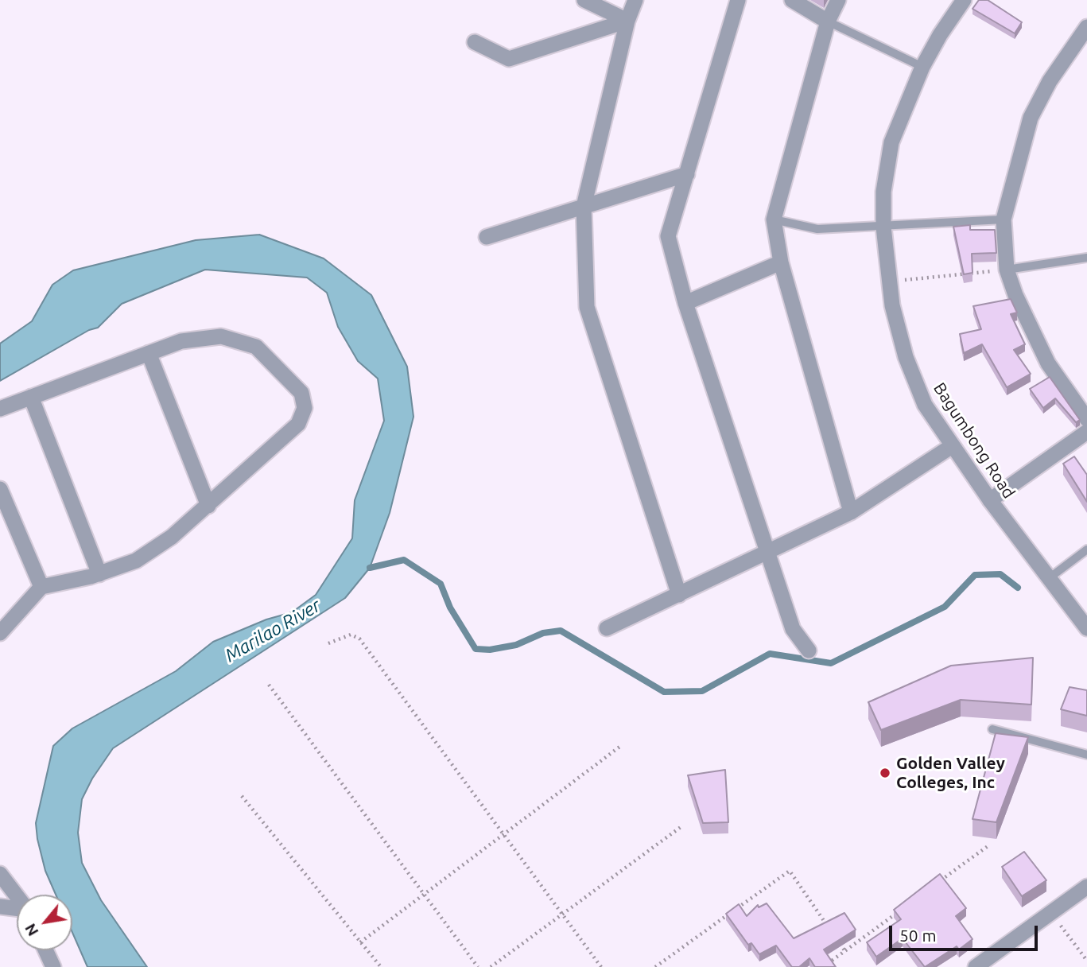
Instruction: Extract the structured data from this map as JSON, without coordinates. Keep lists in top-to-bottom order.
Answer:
{
  "streets": {
    "street": ["Bagumbong Road"]
  },
  "water": ["Marilao River"],
  "places": ["Golden Valley Colleges, Inc"],
  "scale_bar": "50 m",
  "north": "bottom left"
}
